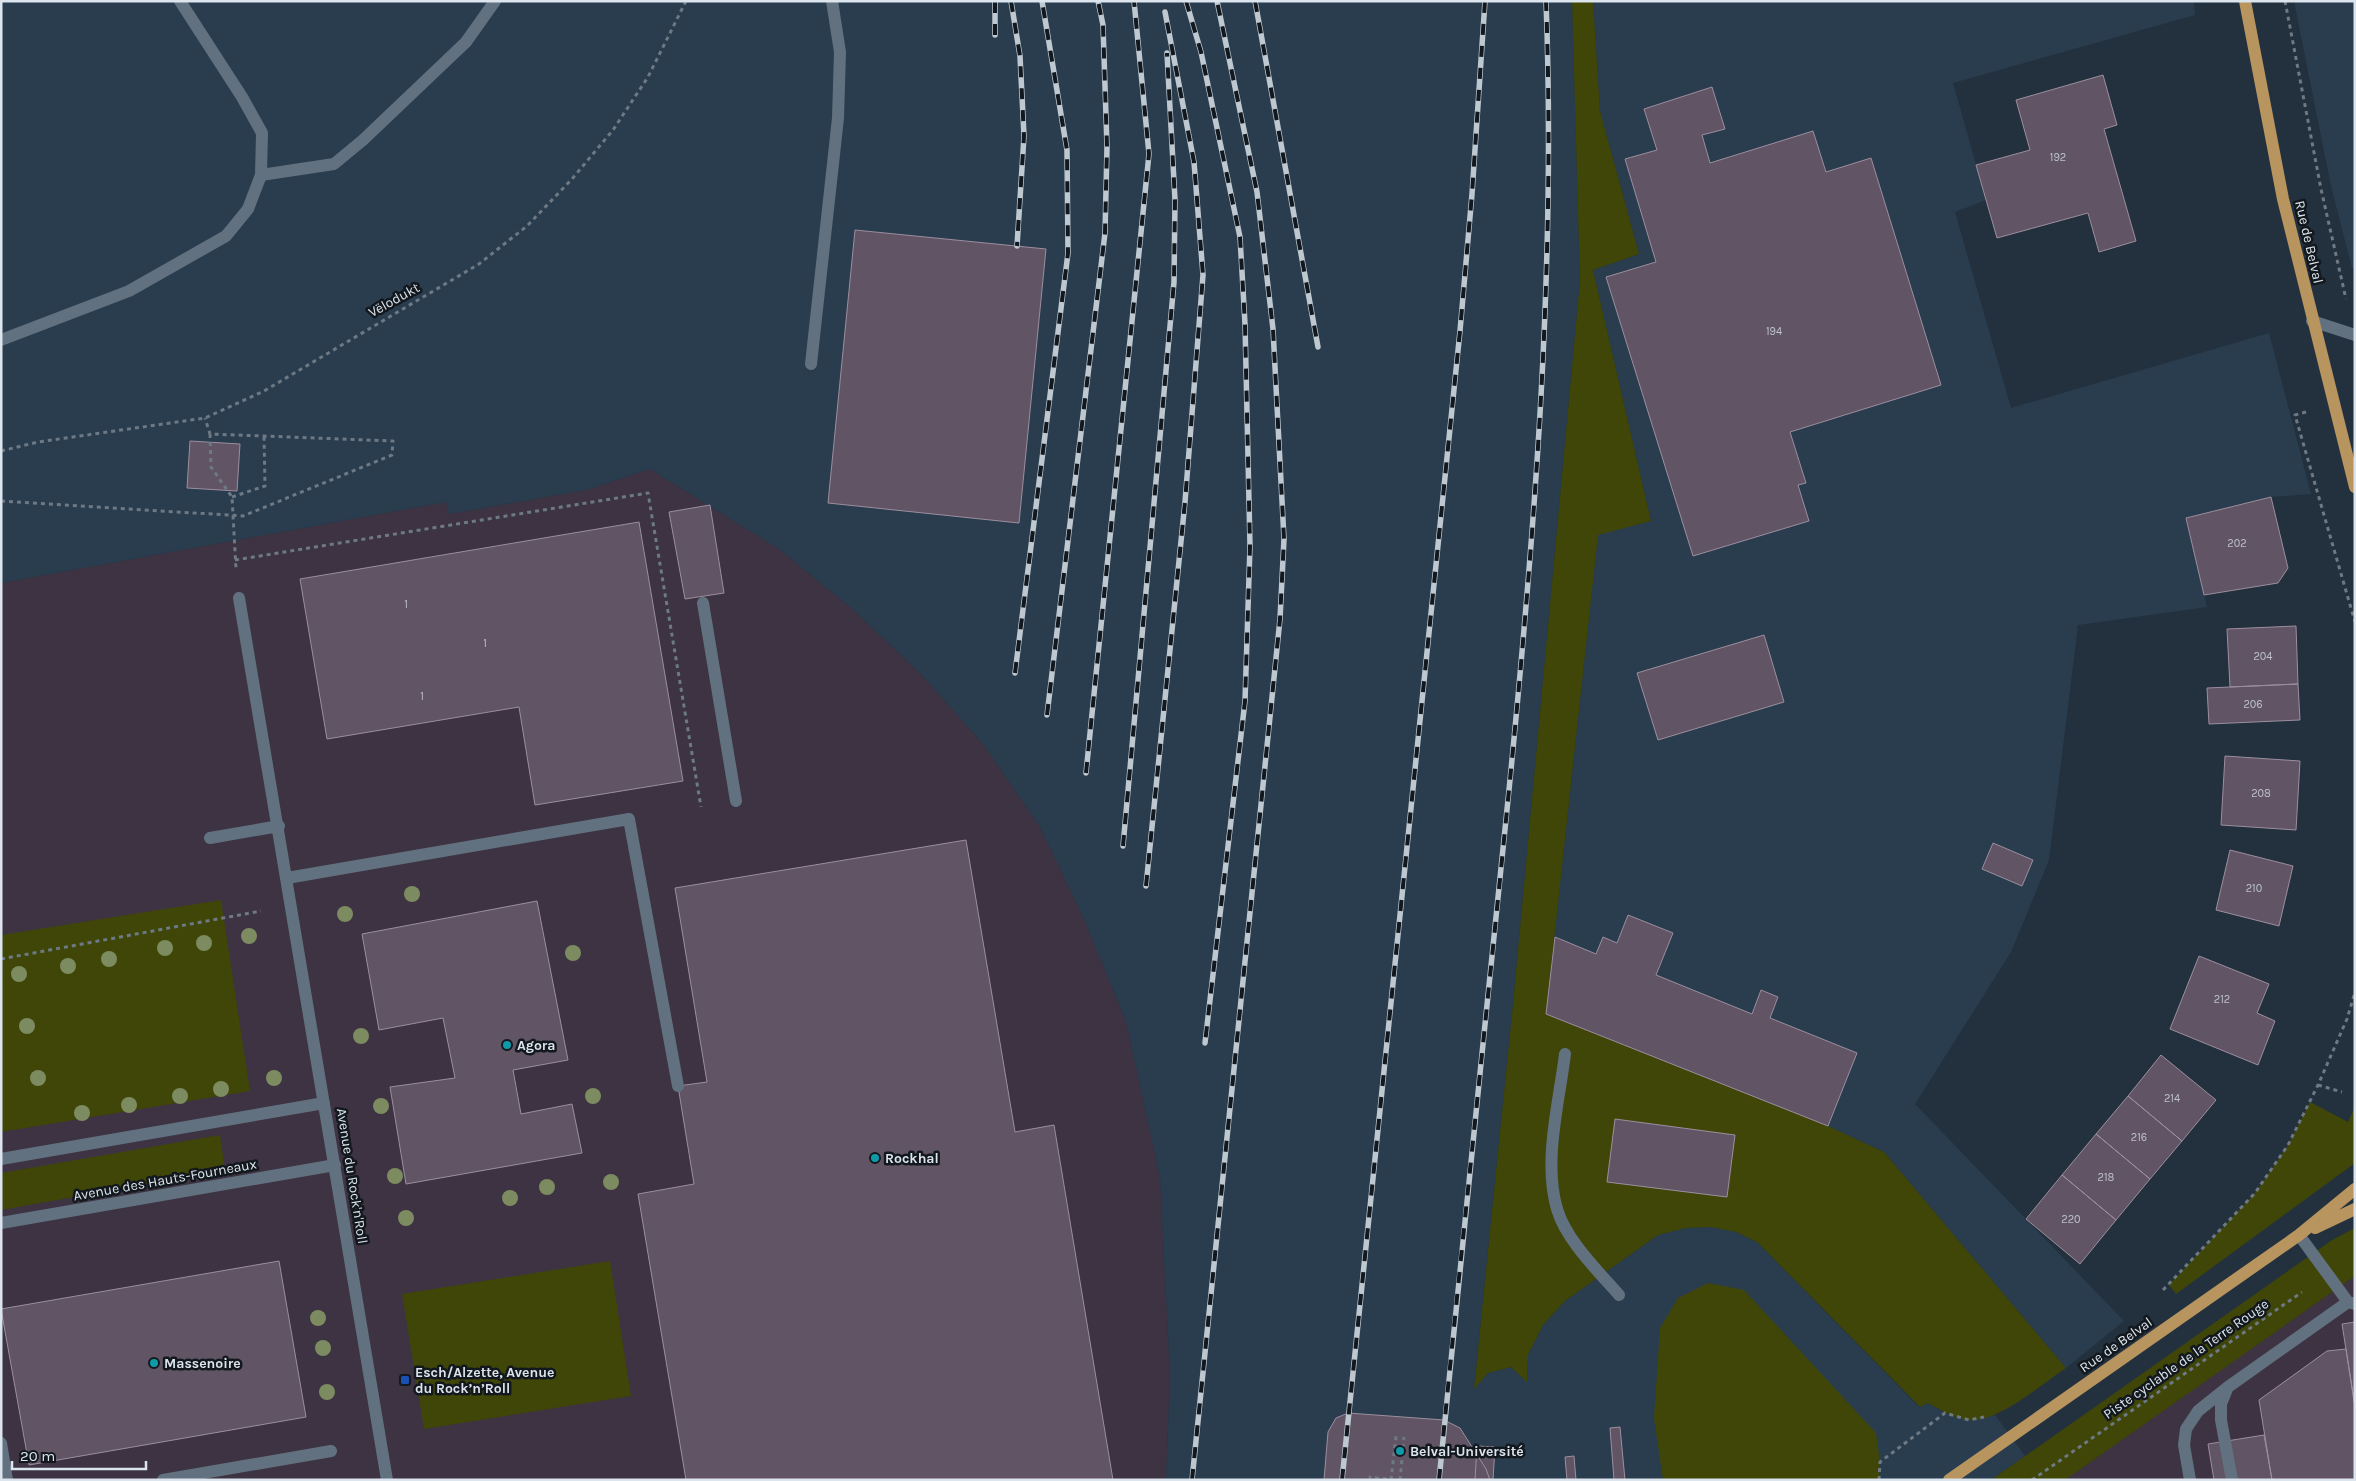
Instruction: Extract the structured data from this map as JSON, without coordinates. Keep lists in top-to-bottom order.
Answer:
{
  "streets": {
    "main road": ["Rue de Belval"],
    "street": ["Avenue du Rock'n'Roll", "Avenue des Hauts-Fourneaux"],
    "path": ["Vëlodukt", "Piste cyclable de la Terre Rouge"]
  },
  "crossings": [
    ["Avenue du Rock'n'Roll", "Avenue des Hauts-Fourneaux"]
  ],
  "places": {
    "other": [
      "Agora",
      "Rockhal",
      "Massenoire",
      "Belval-Université"
    ],
    "transit": ["Esch/Alzette, Avenue du Rock’n’Roll"]
  },
  "house_numbers": [
    "192",
    "194",
    "202",
    "1",
    "1",
    "204",
    "1",
    "206",
    "208",
    "210",
    "212",
    "214",
    "216",
    "218",
    "220"
  ],
  "scale_bar": "20 m"
}
